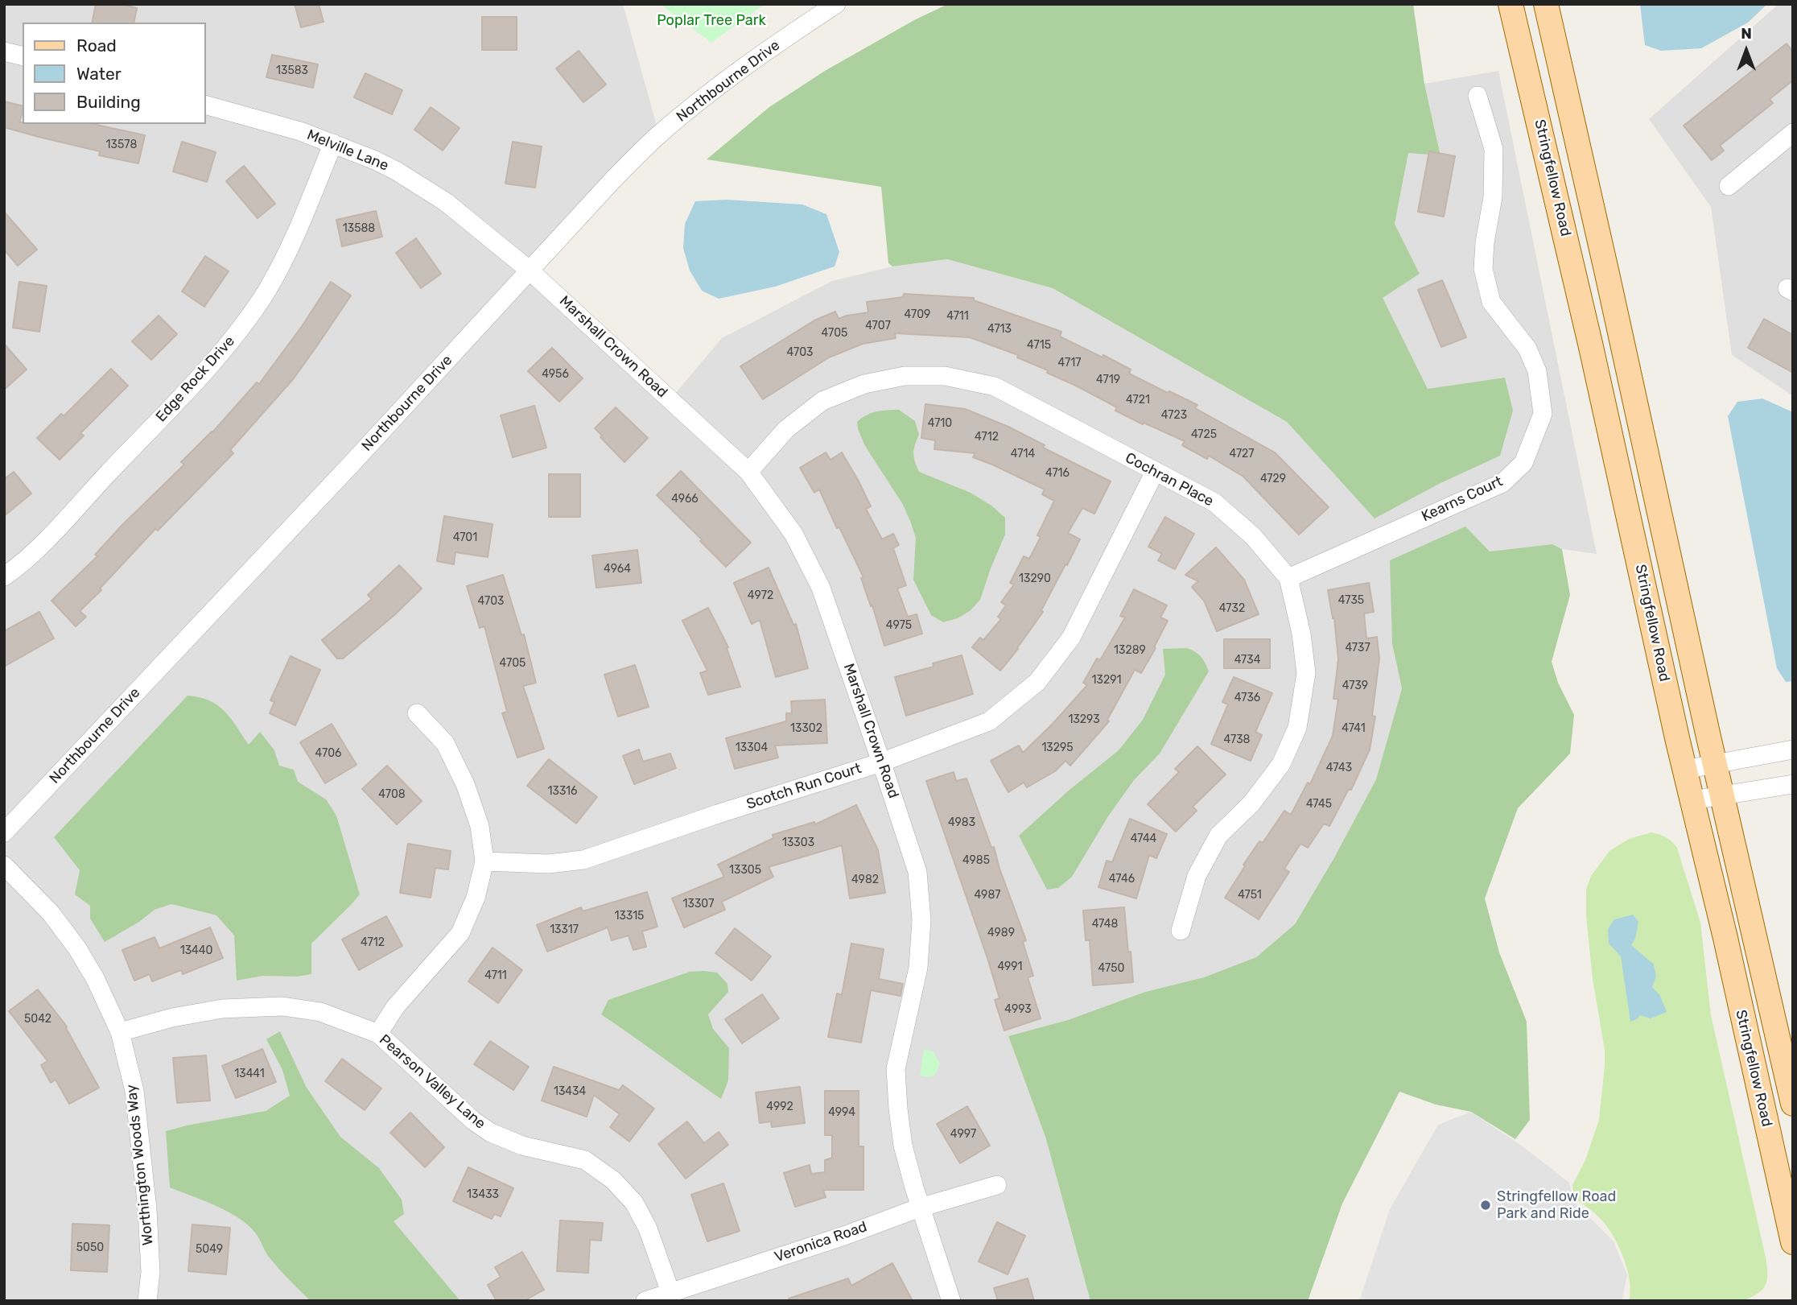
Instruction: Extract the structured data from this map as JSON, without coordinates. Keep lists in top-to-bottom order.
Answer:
{
  "streets": {
    "main road": ["Stringfellow Road"],
    "street": [
      "Northbourne Drive",
      "Melville Lane",
      "Marshall Crown Road",
      "Edge Rock Drive",
      "Cochran Place",
      "Kearns Court",
      "Scotch Run Court",
      "Pearson Valley Lane",
      "Worthington Woods Way",
      "Veronica Road"
    ]
  },
  "crossings": [
    ["Northbourne Drive", "Melville Lane"],
    ["Northbourne Drive", "Marshall Crown Road"],
    ["Melville Lane", "Marshall Crown Road"],
    ["Melville Lane", "Edge Rock Drive"],
    ["Marshall Crown Road", "Cochran Place"],
    ["Marshall Crown Road", "Scotch Run Court"],
    ["Marshall Crown Road", "Veronica Road"],
    ["Cochran Place", "Kearns Court"],
    ["Cochran Place", "Scotch Run Court"],
    ["Pearson Valley Lane", "Worthington Woods Way"],
    ["Pearson Valley Lane", "Veronica Road"]
  ],
  "parks": ["Poplar Tree Park"],
  "places": ["Stringfellow Road Park and Ride"],
  "house_numbers": [
    "13583",
    "13578",
    "13588",
    "4709",
    "4711",
    "4707",
    "4713",
    "4705",
    "4715",
    "4703",
    "4717",
    "4956",
    "4719",
    "4721",
    "4723",
    "4710",
    "4725",
    "4712",
    "4714",
    "4727",
    "4716",
    "4729",
    "4966",
    "4701",
    "4964",
    "13290",
    "4972",
    "4735",
    "4703",
    "4732",
    "4975",
    "4737",
    "13289",
    "4734",
    "4705",
    "13291",
    "4739",
    "4736",
    "13293",
    "13302",
    "4741",
    "4738",
    "13304",
    "13295",
    "4706",
    "4743",
    "13316",
    "4708",
    "4745",
    "4983",
    "4744",
    "13303",
    "4985",
    "13305",
    "4746",
    "4982",
    "4987",
    "4751",
    "13307",
    "13315",
    "4748",
    "13317",
    "4989",
    "4712",
    "13440",
    "4991",
    "4750",
    "4711",
    "4993",
    "5042",
    "13441",
    "13434",
    "4992",
    "4994",
    "4997",
    "13433",
    "5050",
    "5049"
  ],
  "legend": ["Road", "Water", "Building"],
  "north": "top"
}
